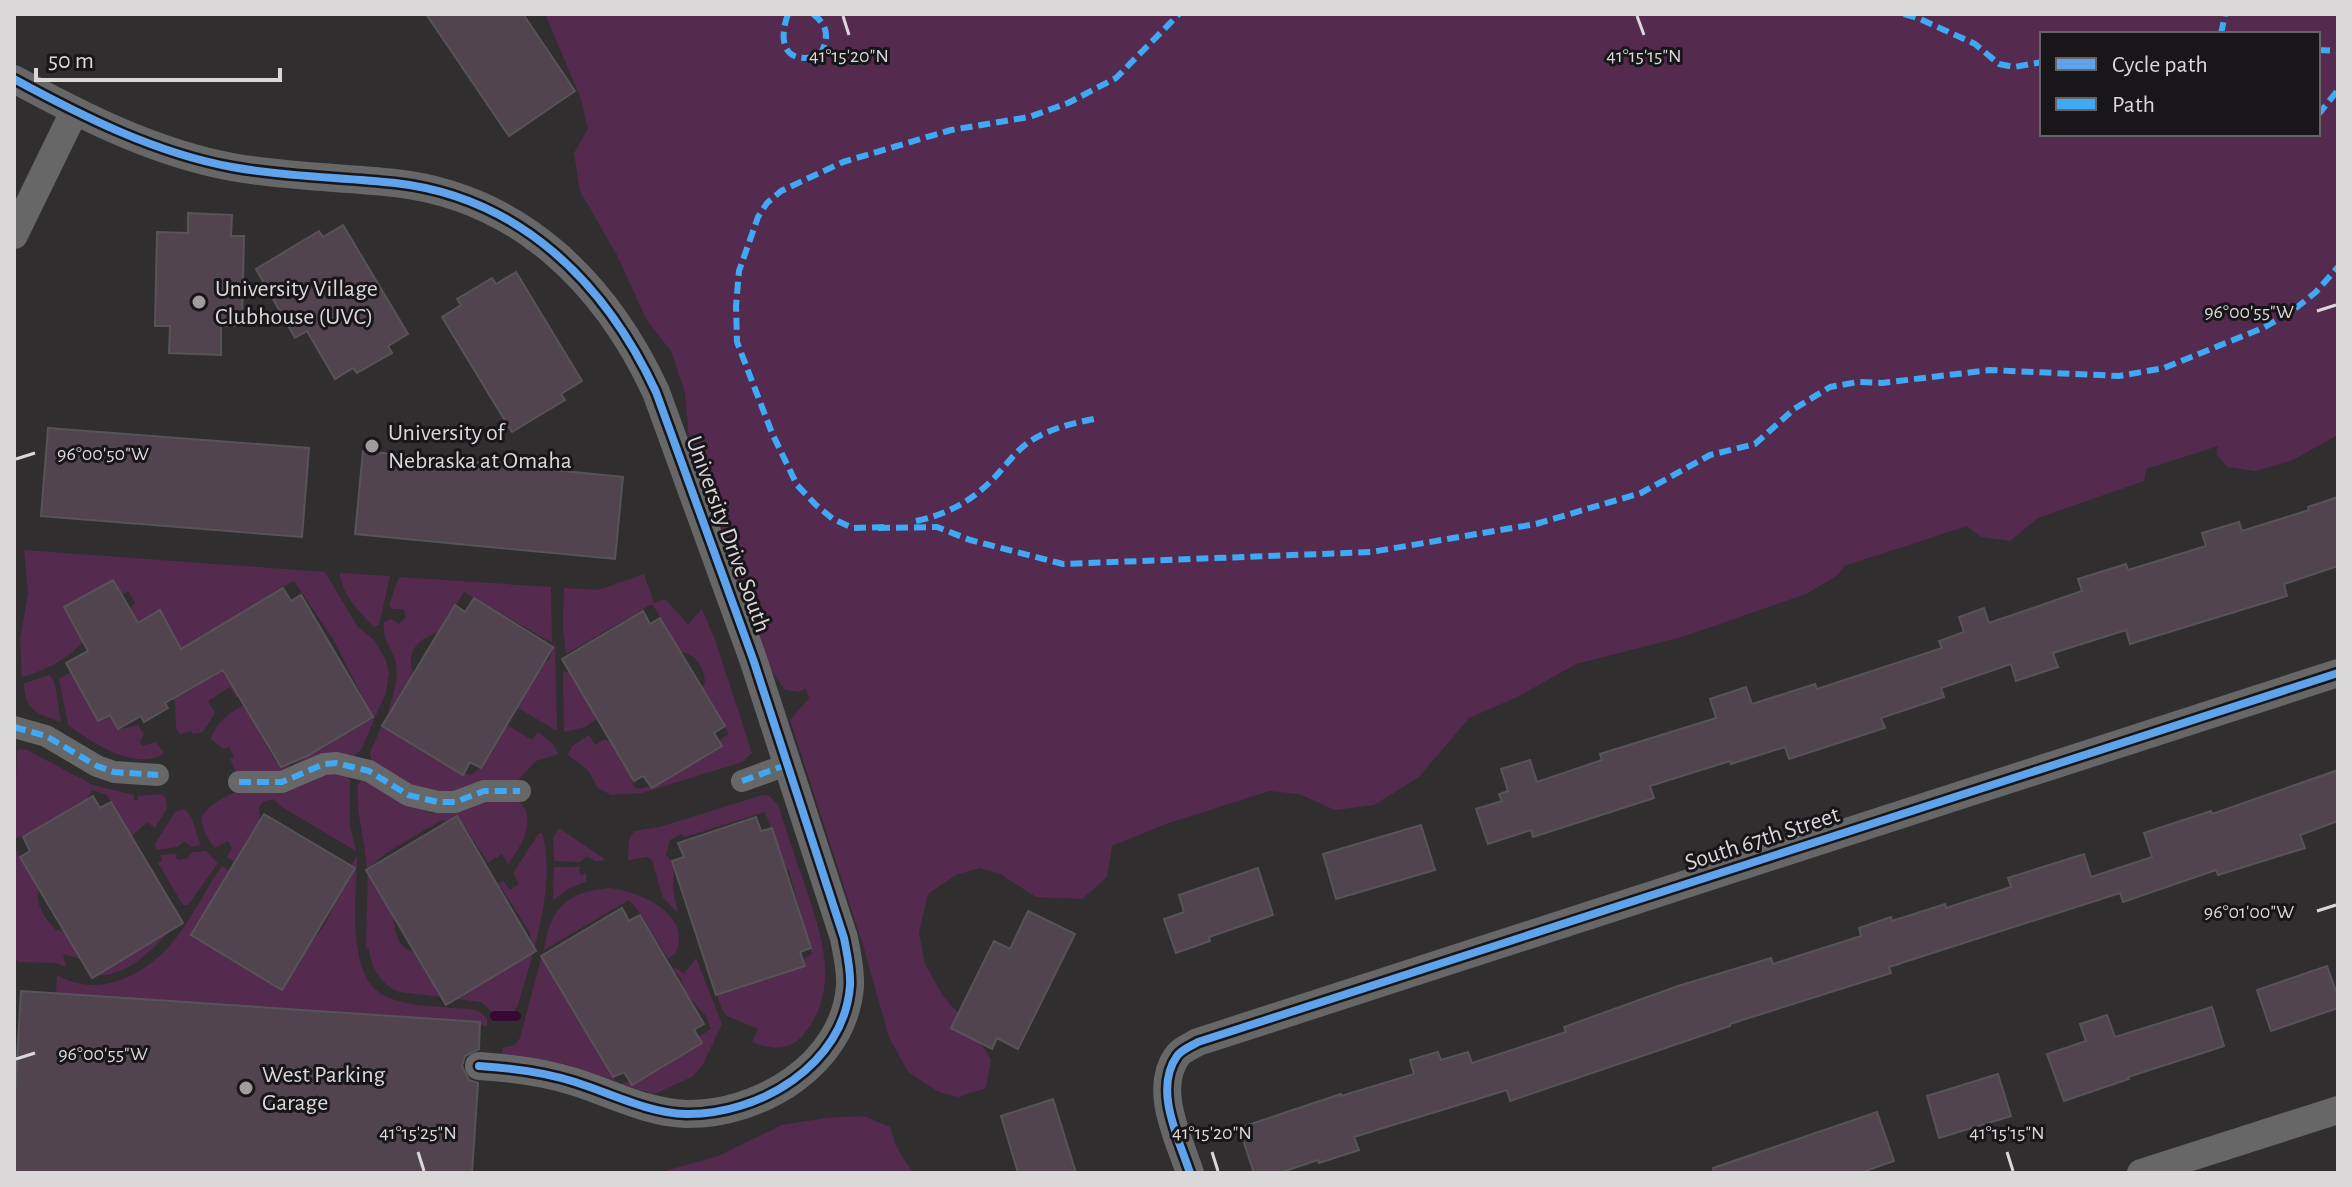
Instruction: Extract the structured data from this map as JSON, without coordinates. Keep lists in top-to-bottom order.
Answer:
{
  "streets": {
    "street": ["University Drive South", "South 67th Street"]
  },
  "places": ["University Village Clubhouse (UVC)", "University of Nebraska at Omaha", "West Parking Garage"],
  "legend": ["Cycle path", "Path"],
  "scale_bar": "50 m",
  "coordinates": [
    "41°15'20\"N",
    "41°15'15\"N",
    "96°00'55\"W",
    "96°00'50\"W",
    "96°01'00\"W",
    "41°15'25\"N"
  ]
}
